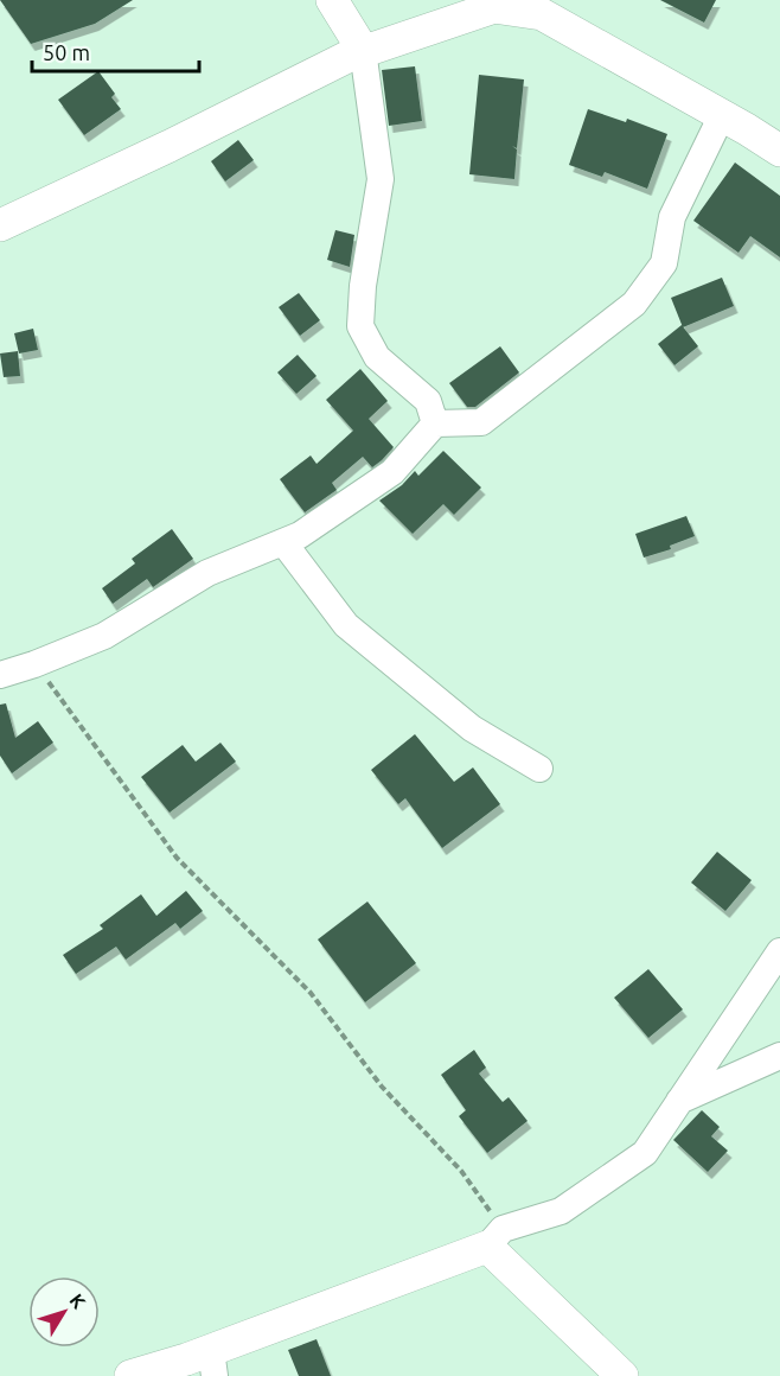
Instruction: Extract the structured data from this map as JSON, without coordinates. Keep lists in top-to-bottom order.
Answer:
{
  "scale_bar": "50 m",
  "north": "top right"
}
